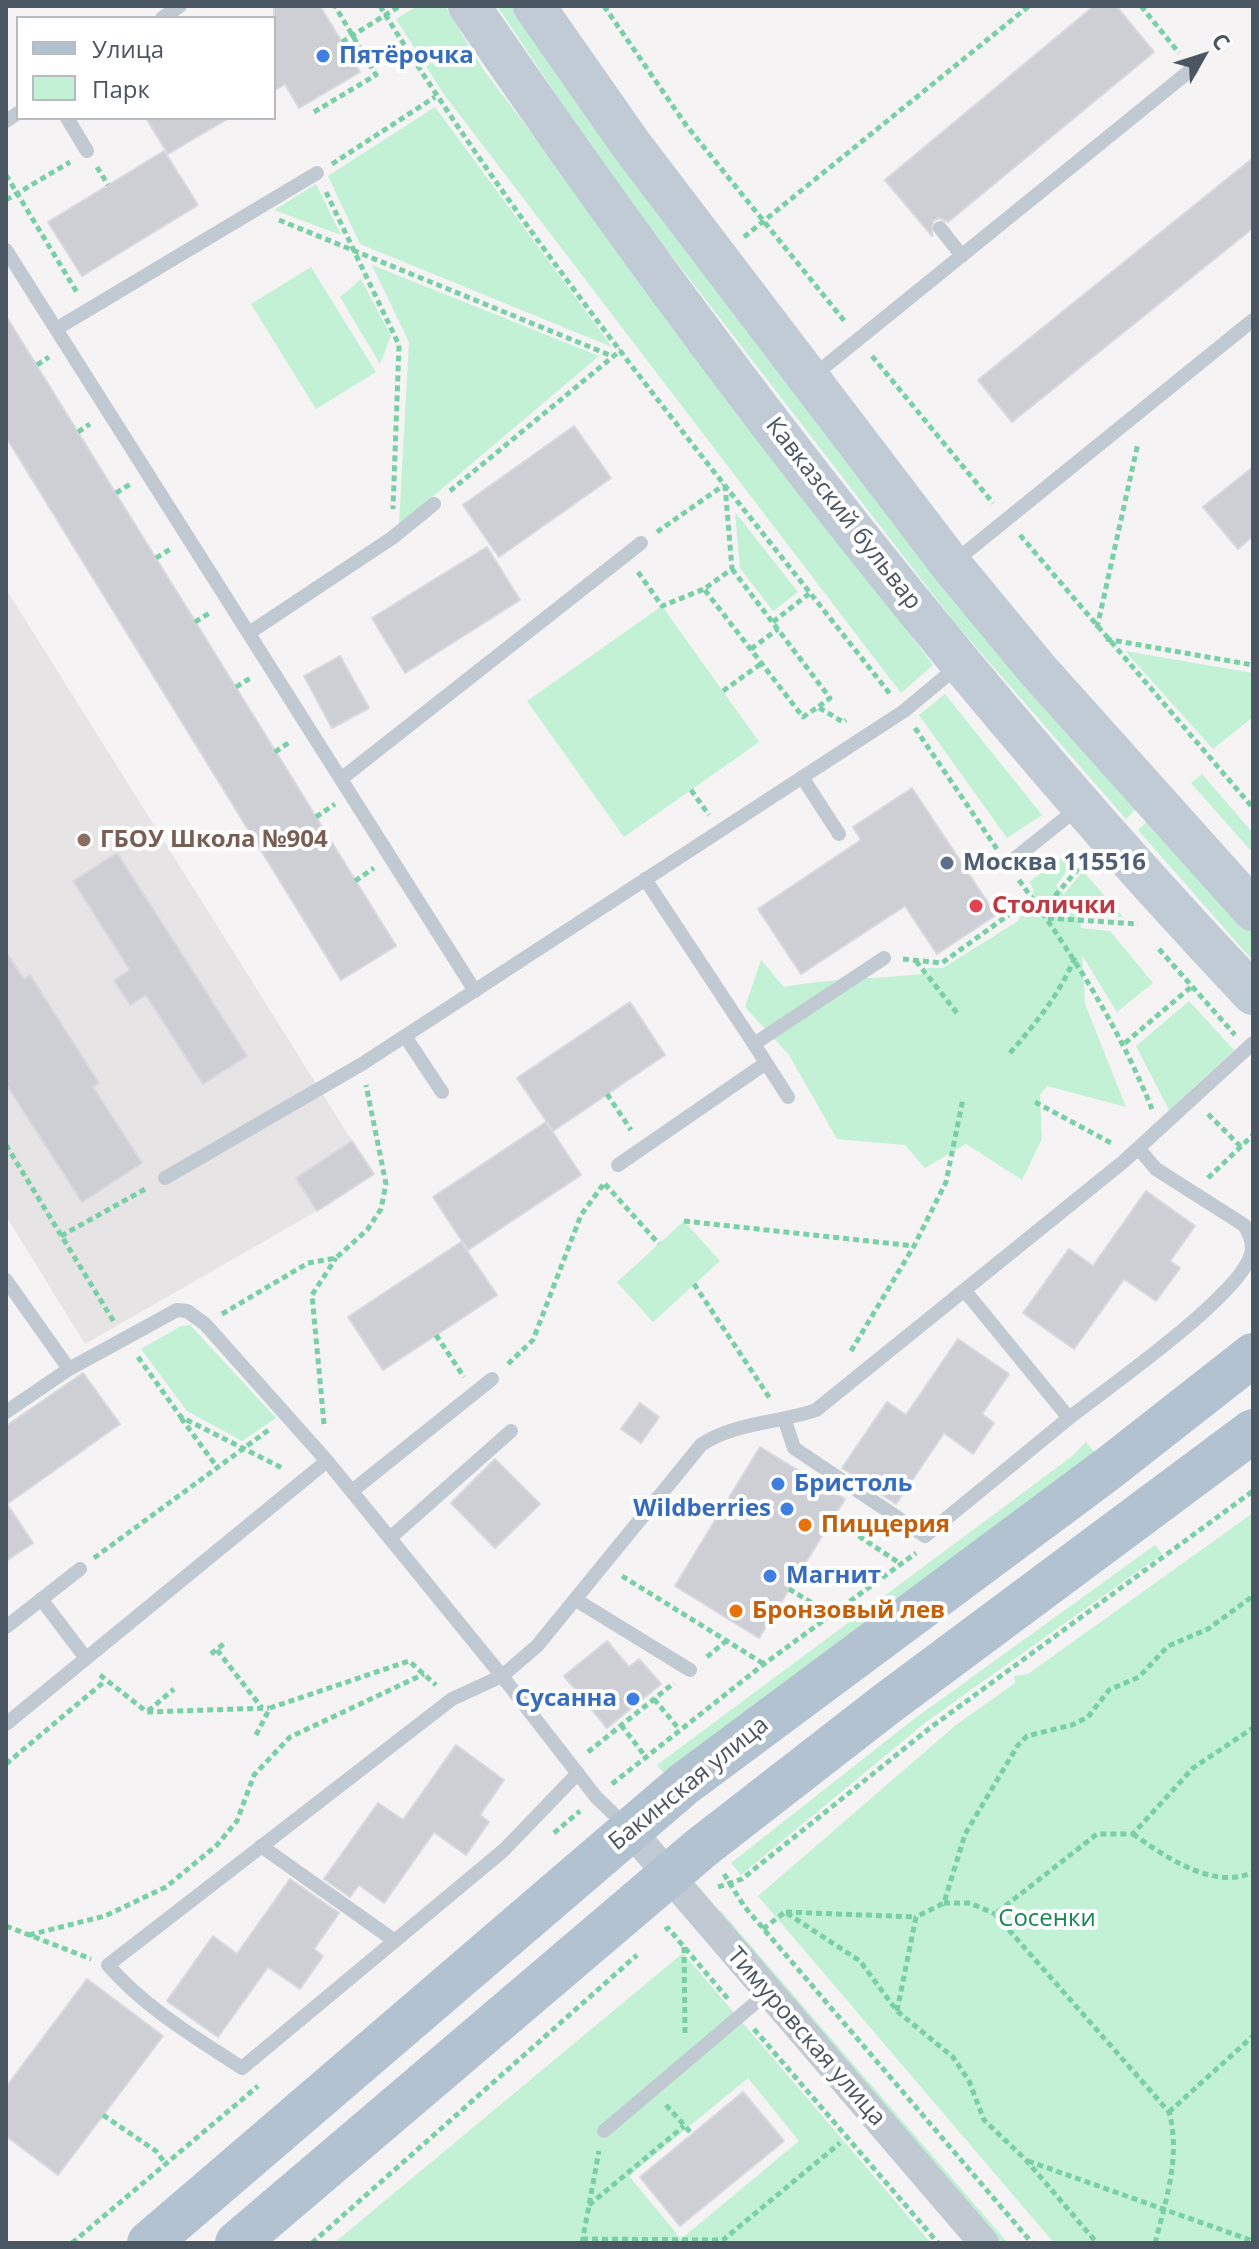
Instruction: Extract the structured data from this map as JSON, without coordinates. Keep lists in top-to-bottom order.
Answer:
{
  "streets": {
    "main road": ["Бакинская улица"],
    "street": ["Кавказский бульвар", "Тимуровская улица"]
  },
  "crossings": [
    ["Бакинская улица", "Тимуровская улица"]
  ],
  "parks": ["Сосенки"],
  "places": [
    "Пятёрочка",
    "ГБОУ Школа №904",
    "Москва 115516",
    "Столички",
    "Бристоль",
    "Wildberries",
    "Пиццерия",
    "Магнит",
    "Бронзовый лев",
    "Сусанна"
  ],
  "legend": ["Улица", "Парк"],
  "north": "top right"
}
